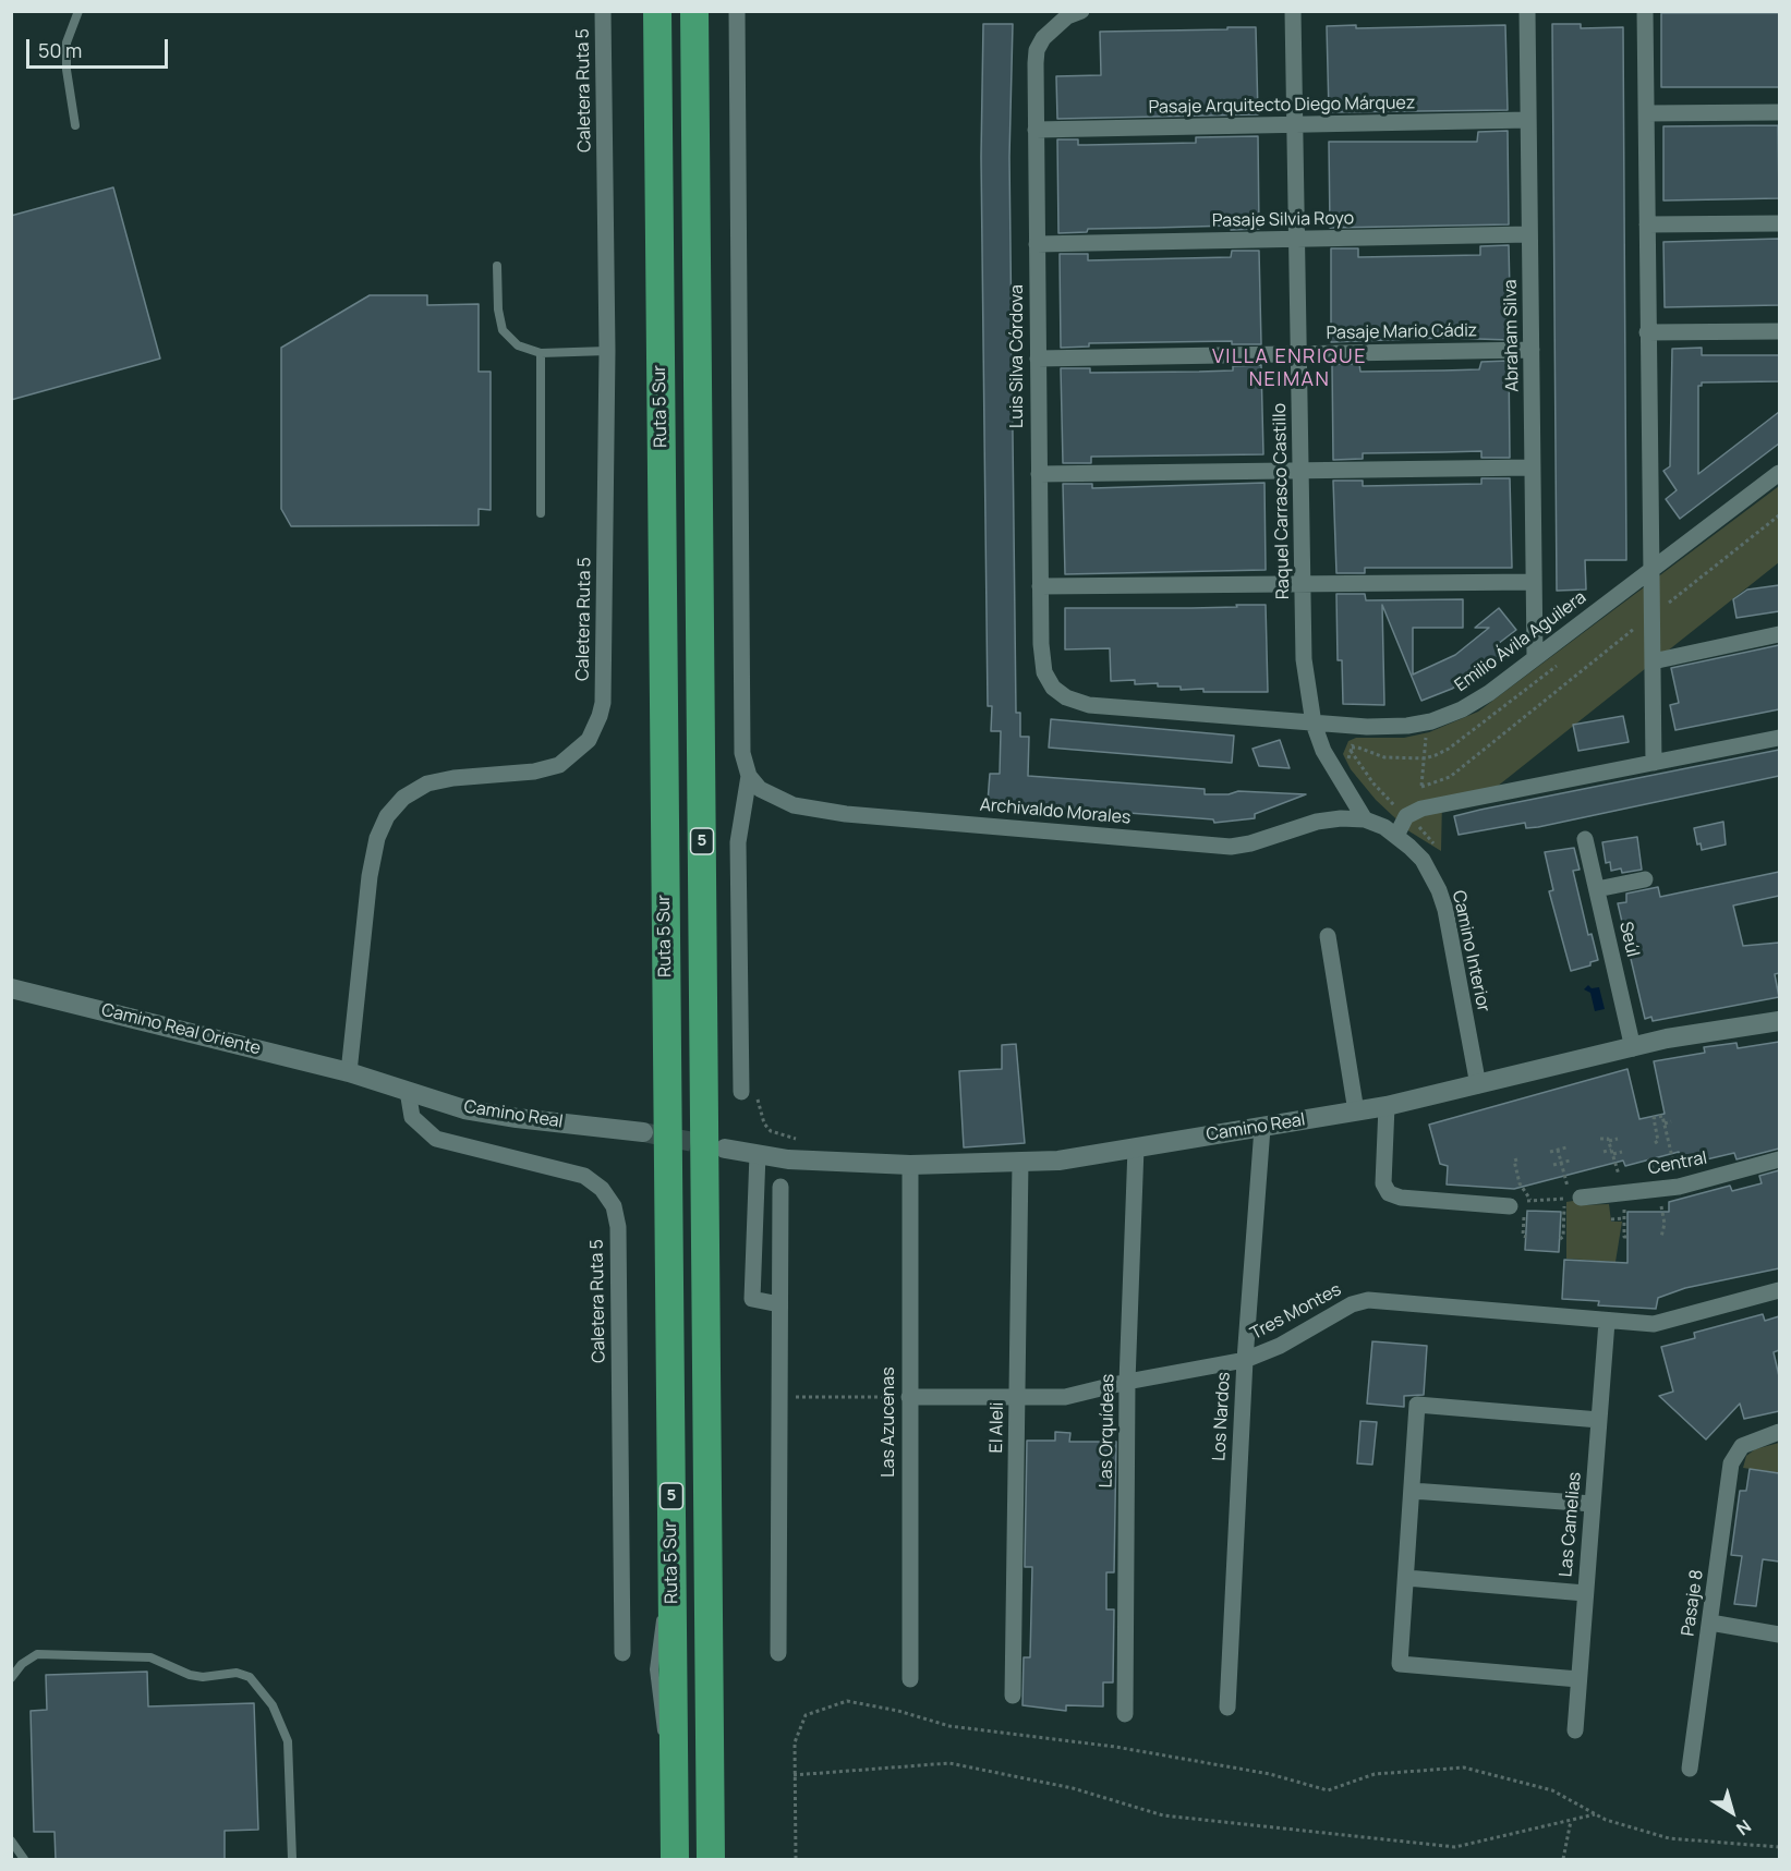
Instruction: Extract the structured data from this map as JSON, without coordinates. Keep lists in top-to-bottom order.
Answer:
{
  "streets": {
    "highway": ["Ruta 5 Sur", "5"],
    "street": [
      "Caletera Ruta 5",
      "Pasaje Arquitecto Diego Márquez",
      "Pasaje Silvia Royo",
      "Pasaje Mario Cádiz",
      "Abraham Silva",
      "Luis Silva Córdova",
      "Raquel Carrasco Castillo",
      "Emilio Ávila Aguilera",
      "Archivaldo Morales",
      "Seúl",
      "Camino Interior",
      "Camino Real Oriente",
      "Camino Real",
      "Central",
      "Tres Montes",
      "Los Nardos",
      "Las Azucenas",
      "El Aleli",
      "Las Orquídeas",
      "Las Camelias",
      "Pasaje 8"
    ]
  },
  "crossings": [
    ["Caletera Ruta 5", "Camino Real Oriente"],
    ["Caletera Ruta 5", "Camino Real"],
    ["Pasaje Arquitecto Diego Márquez", "Abraham Silva"],
    ["Pasaje Arquitecto Diego Márquez", "Luis Silva Córdova"],
    ["Pasaje Arquitecto Diego Márquez", "Raquel Carrasco Castillo"],
    ["Pasaje Silvia Royo", "Abraham Silva"],
    ["Pasaje Silvia Royo", "Luis Silva Córdova"],
    ["Pasaje Silvia Royo", "Raquel Carrasco Castillo"],
    ["Pasaje Mario Cádiz", "Abraham Silva"],
    ["Pasaje Mario Cádiz", "Luis Silva Córdova"],
    ["Pasaje Mario Cádiz", "Raquel Carrasco Castillo"],
    ["Abraham Silva", "Emilio Ávila Aguilera"],
    ["Luis Silva Córdova", "Emilio Ávila Aguilera"],
    ["Raquel Carrasco Castillo", "Emilio Ávila Aguilera"],
    ["Raquel Carrasco Castillo", "Archivaldo Morales"],
    ["Raquel Carrasco Castillo", "Camino Interior"],
    ["Archivaldo Morales", "Camino Interior"],
    ["Seúl", "Camino Real"],
    ["Camino Interior", "Camino Real"],
    ["Camino Real Oriente", "Camino Real"],
    ["Camino Real", "Los Nardos"],
    ["Camino Real", "Las Azucenas"],
    ["Camino Real", "El Aleli"],
    ["Camino Real", "Las Orquídeas"],
    ["Tres Montes", "Los Nardos"],
    ["Tres Montes", "Las Azucenas"],
    ["Tres Montes", "El Aleli"],
    ["Tres Montes", "Las Orquídeas"],
    ["Tres Montes", "Las Camelias"]
  ],
  "districts": ["VILLA ENRIQUE NEIMAN"],
  "scale_bar": "50 m",
  "north": "bottom right"
}
